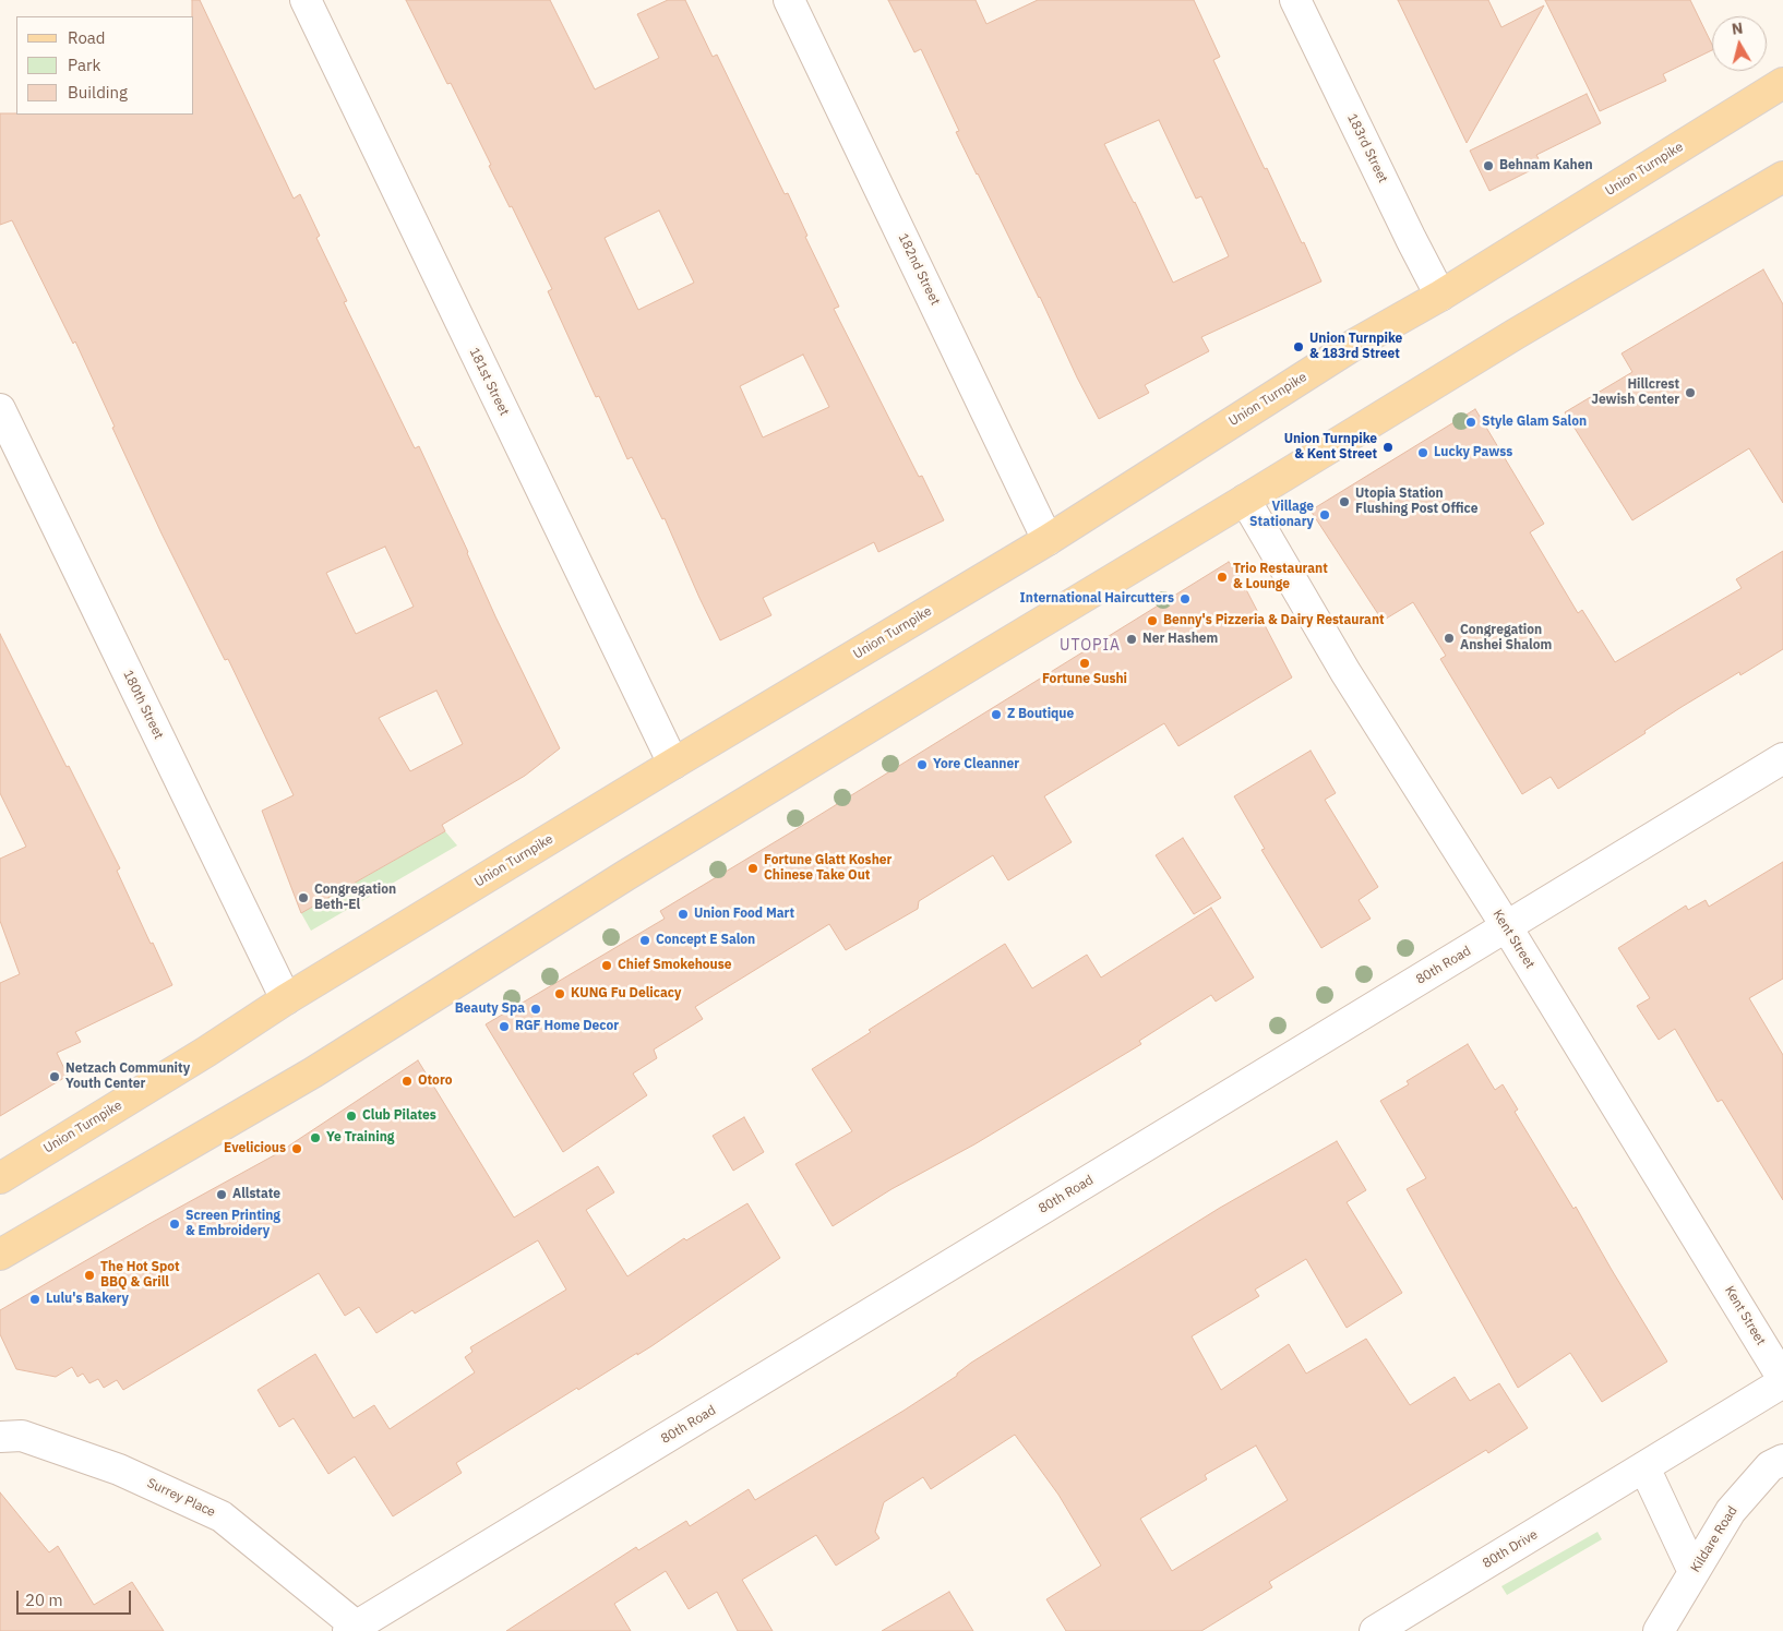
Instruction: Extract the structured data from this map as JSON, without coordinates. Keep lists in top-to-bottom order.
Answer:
{
  "streets": {
    "main road": ["Union Turnpike"],
    "street": [
      "183rd Street",
      "182nd Street",
      "181st Street",
      "180th Street",
      "Kent Street",
      "80th Road",
      "Surrey Place",
      "Kildare Road",
      "80th Drive"
    ]
  },
  "crossings": [
    ["183rd Street", "Union Turnpike"],
    ["Union Turnpike", "182nd Street"],
    ["Union Turnpike", "181st Street"],
    ["Union Turnpike", "180th Street"],
    ["Kent Street", "80th Road"],
    ["Kent Street", "80th Drive"],
    ["80th Road", "Surrey Place"]
  ],
  "districts": ["UTOPIA"],
  "places": [
    "Behnam Kahen",
    "Union Turnpike & 183rd Street",
    "Hillcrest Jewish Center",
    "Style Glam Salon",
    "Union Turnpike & Kent Street",
    "Lucky Pawss",
    "Utopia Station Flushing Post Office",
    "Village Stationary",
    "Trio Restaurant & Lounge",
    "International Haircutters",
    "Benny's Pizzeria & Dairy Restaurant",
    "Congregation Anshei Shalom",
    "Ner Hashem",
    "Fortune Sushi",
    "Z Boutique",
    "Yore Cleanner",
    "Fortune Glatt Kosher Chinese Take Out",
    "Congregation Beth-El",
    "Union Food Mart",
    "Concept E Salon",
    "Chief Smokehouse",
    "KUNG Fu Delicacy",
    "Beauty Spa",
    "RGF Home Decor",
    "Netzach Community Youth Center",
    "Otoro",
    "Club Pilates",
    "Ye Training",
    "Evelicious",
    "Allstate",
    "Screen Printing & Embroidery",
    "The Hot Spot BBQ & Grill",
    "Lulu's Bakery"
  ],
  "legend": ["Road", "Park", "Building"],
  "scale_bar": "20 m",
  "north": "top"
}
